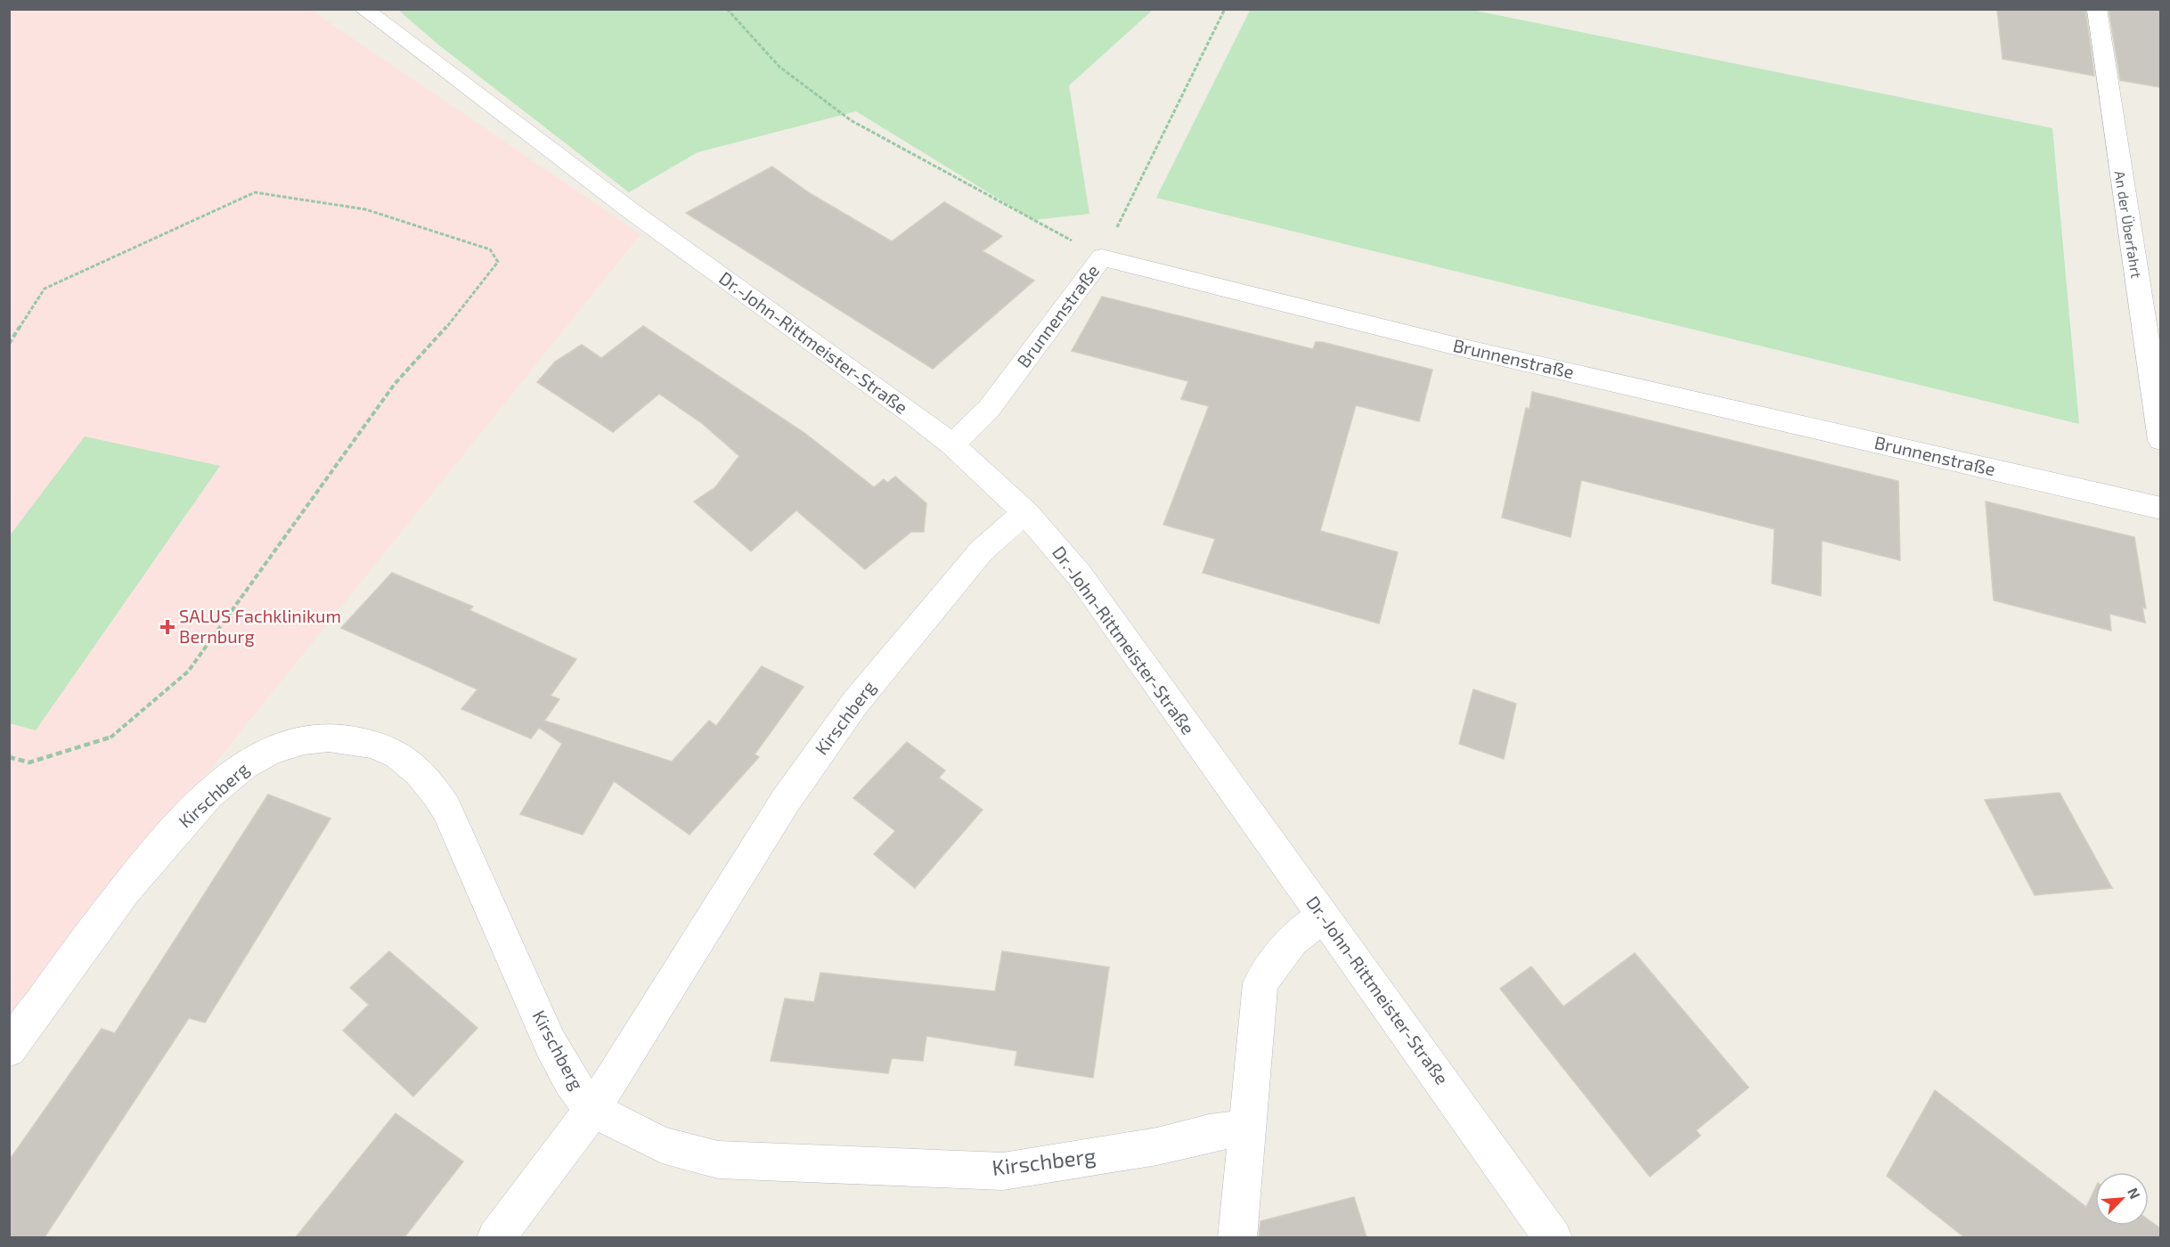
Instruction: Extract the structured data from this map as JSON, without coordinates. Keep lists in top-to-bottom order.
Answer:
{
  "streets": {
    "street": [
      "An der Überfahrt",
      "Brunnenstraße",
      "Dr.-John-Rittmeister-Straße",
      "Kirschberg"
    ]
  },
  "crossings": [
    ["Brunnenstraße", "Dr.-John-Rittmeister-Straße"],
    ["Dr.-John-Rittmeister-Straße", "Kirschberg"]
  ],
  "places": {
    "health": ["SALUS Fachklinikum Bernburg"]
  },
  "north": "top right"
}
